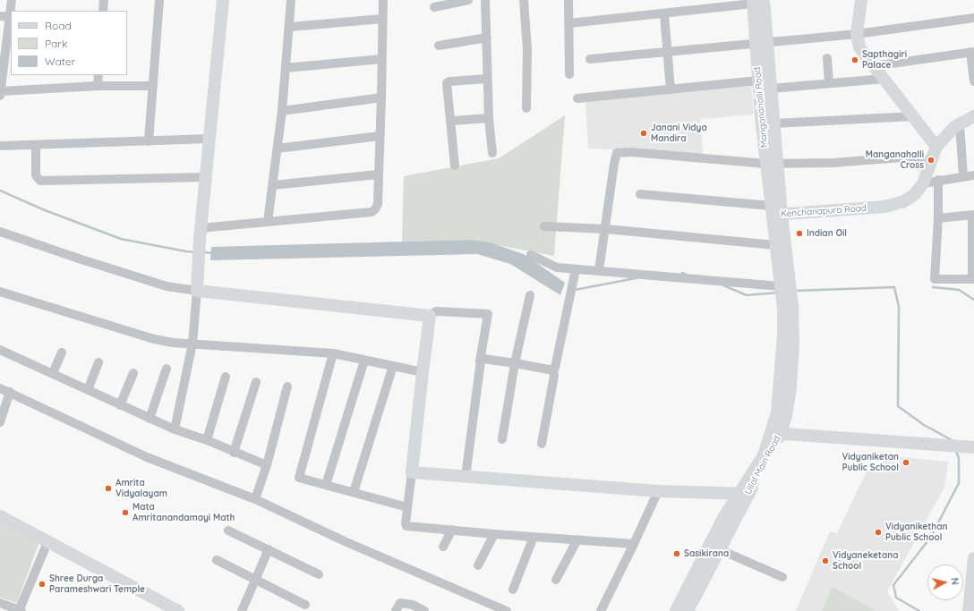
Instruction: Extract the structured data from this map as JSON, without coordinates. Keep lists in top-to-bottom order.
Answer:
{
  "streets": {
    "street": ["Manganahalli Road", "Kenchanapura Road", "Ullal Main Road"]
  },
  "crossings": [
    ["Manganahalli Road", "Kenchanapura Road"],
    ["Kenchanapura Road", "Ullal Main Road"]
  ],
  "places": [
    "Sapthagiri Palace",
    "Janani Vidya Mandira",
    "Manganahalli Cross",
    "Indian Oil",
    "Vidyaniketan Public School",
    "Amrita Vidyalayam",
    "Mata Amritanandamayi Math",
    "Vidyanikethan Public School",
    "Sasikirana",
    "Vidyaneketana School",
    "Shree Durga Parameshwari Temple"
  ],
  "legend": ["Road", "Park", "Water"],
  "north": "right"
}
